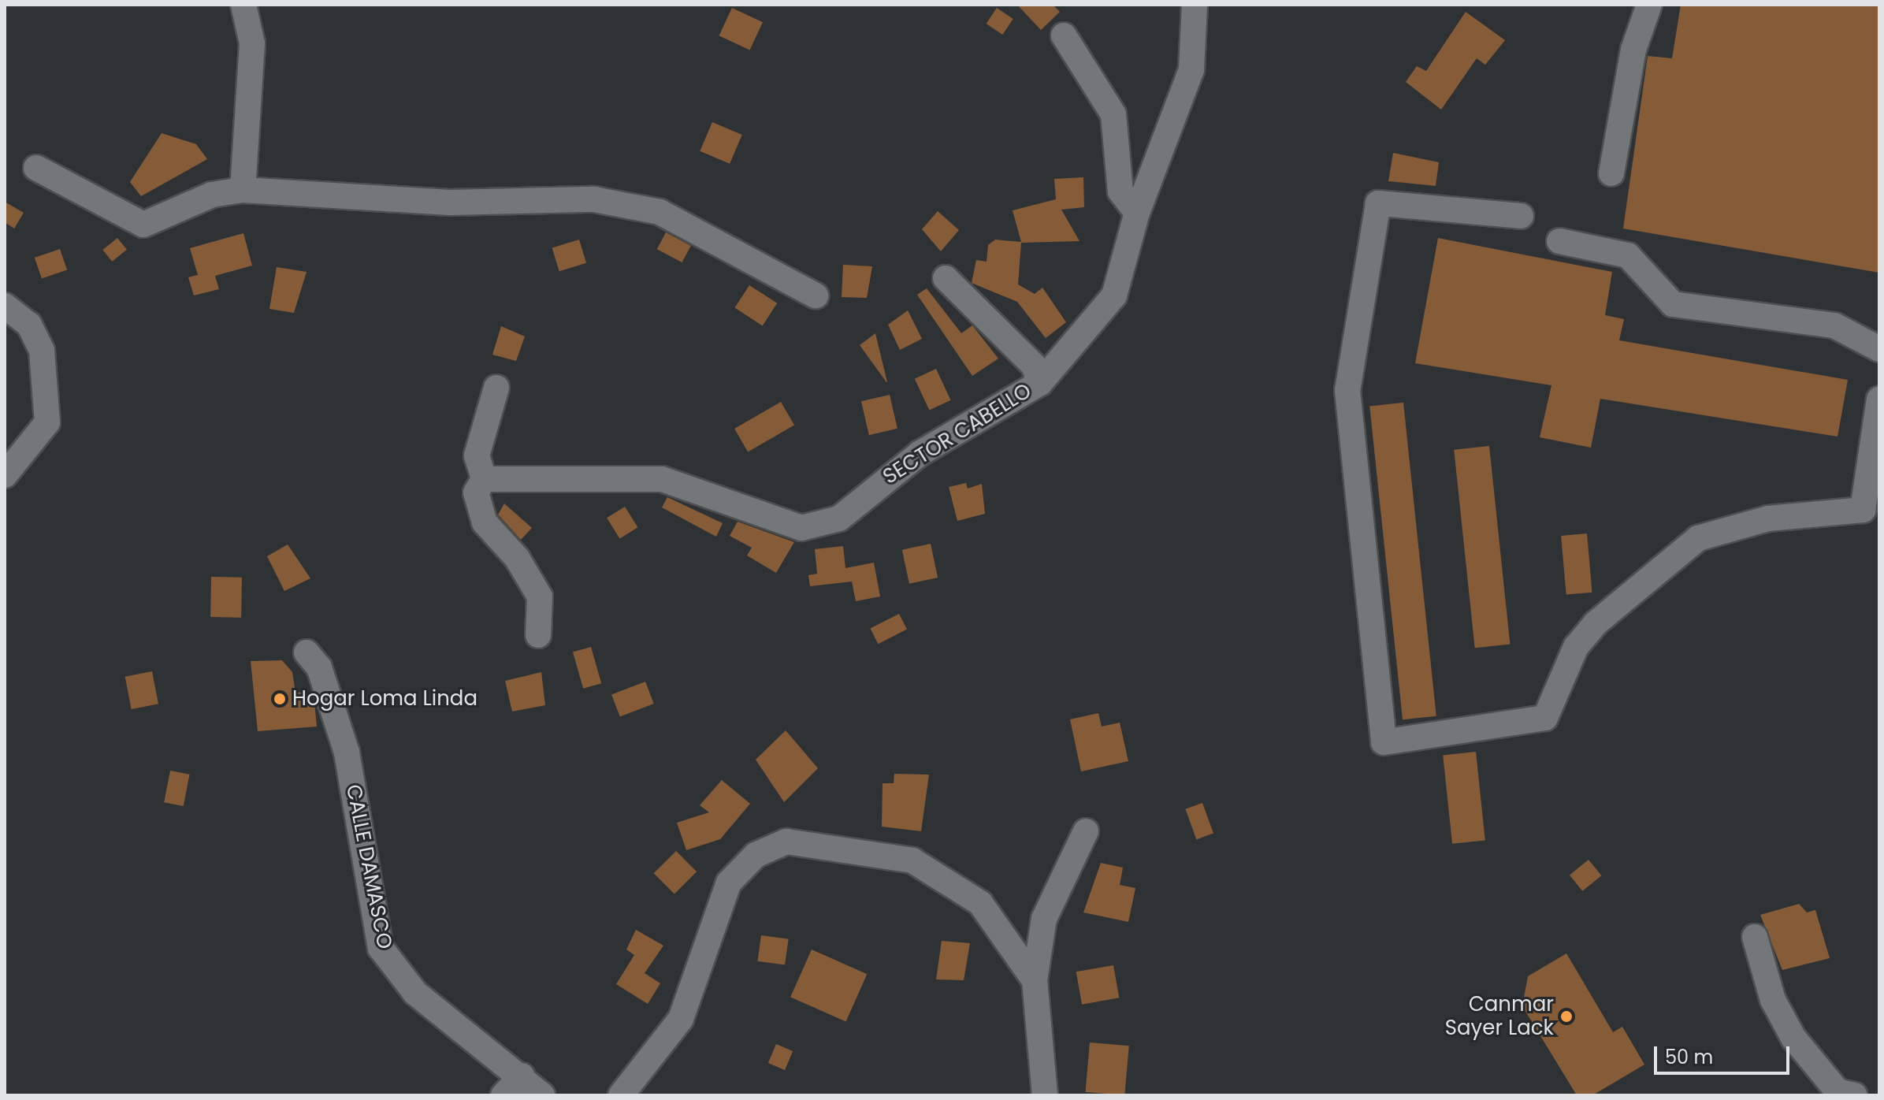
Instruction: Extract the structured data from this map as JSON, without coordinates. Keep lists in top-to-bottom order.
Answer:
{
  "streets": {
    "street": ["SECTOR CABELLO", "CALLE DAMASCO"]
  },
  "places": ["Hogar Loma Linda", "Canmar Sayer Lack"],
  "scale_bar": "50 m"
}
